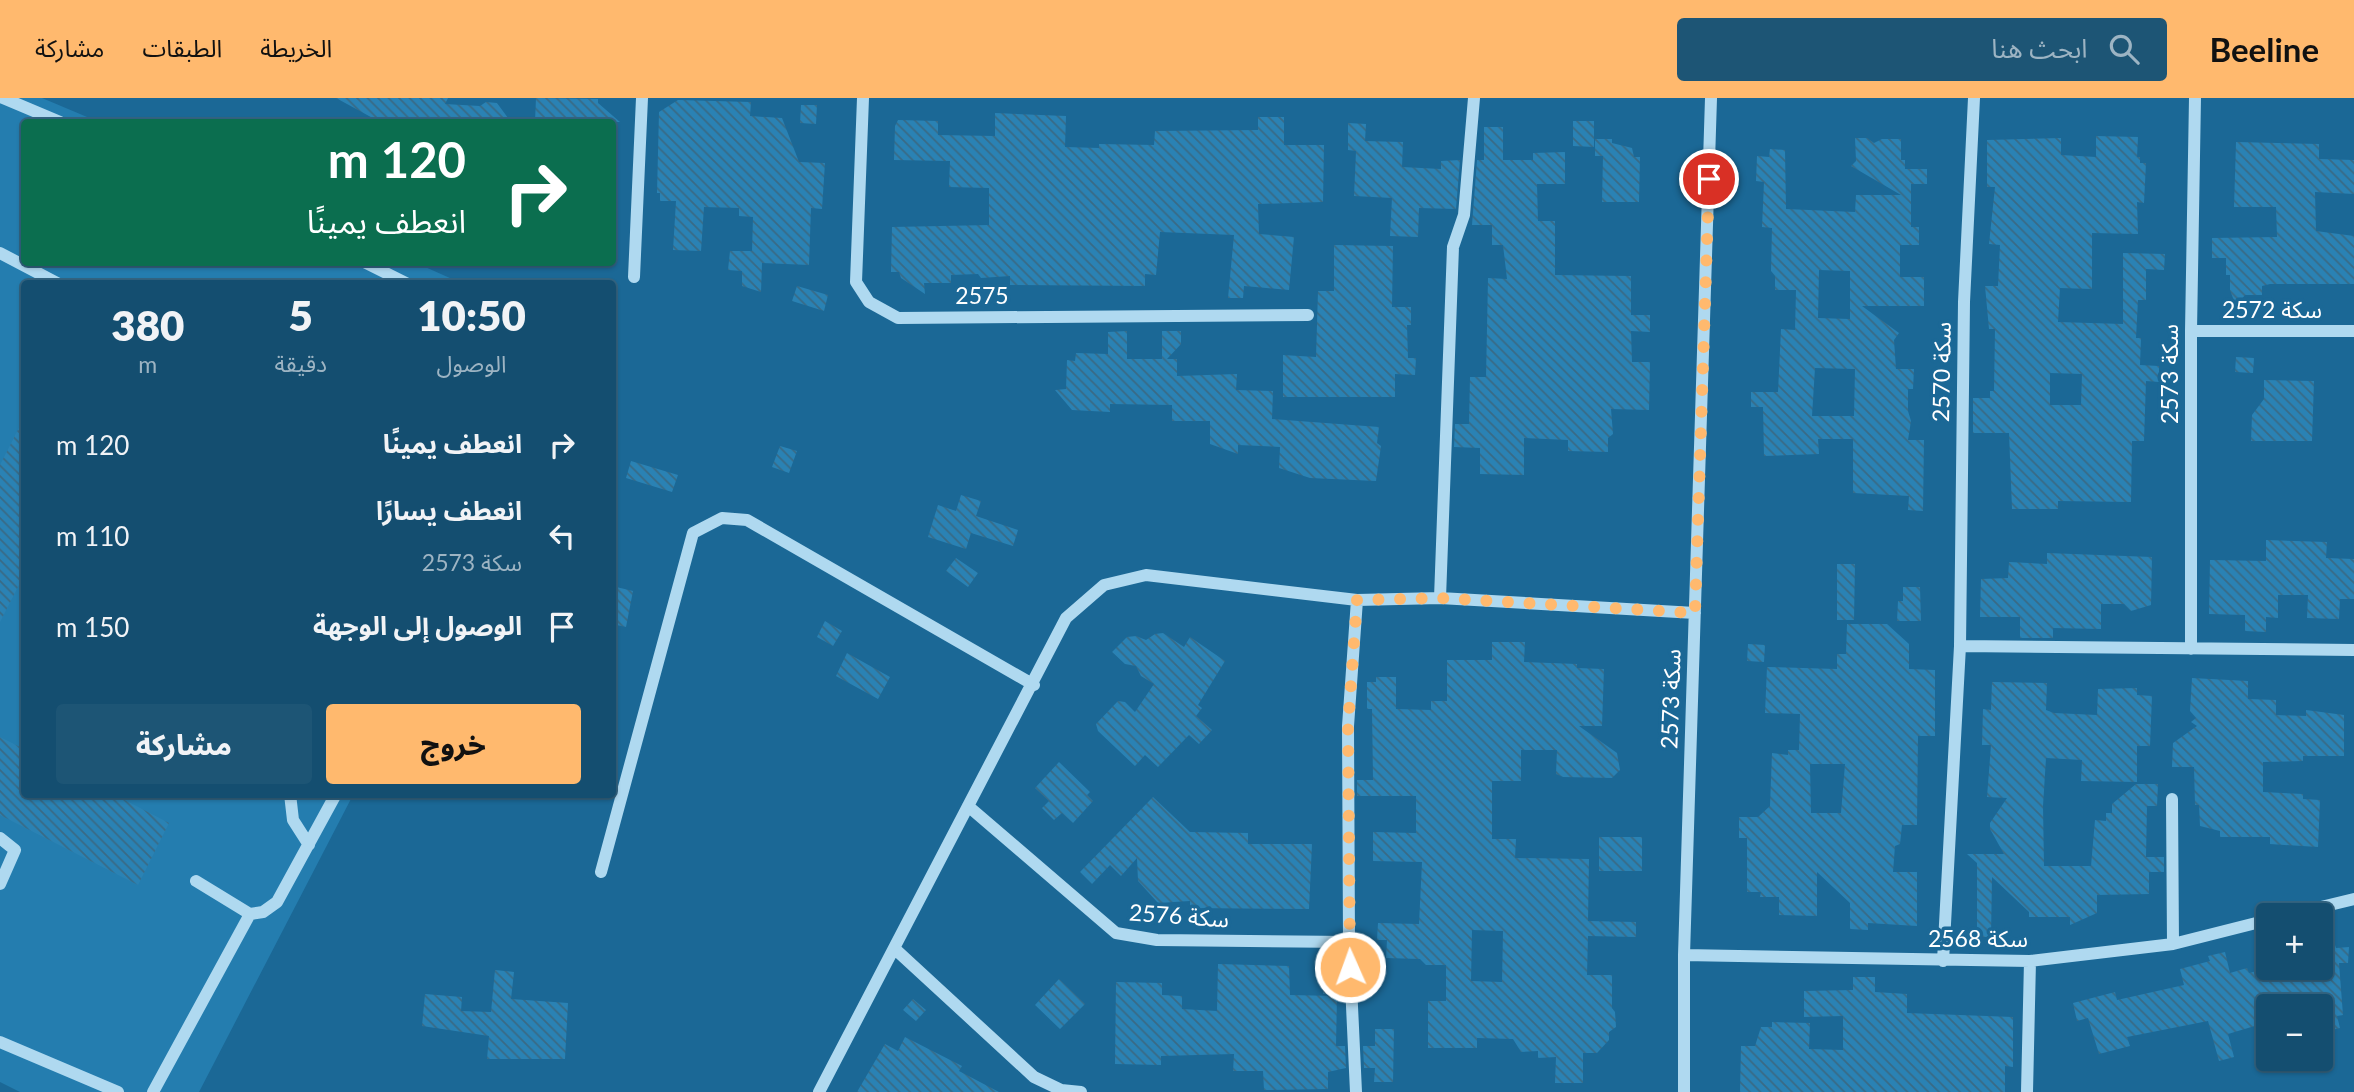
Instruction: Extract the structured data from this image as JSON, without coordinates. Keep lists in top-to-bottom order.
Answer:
{
  "streets": {
    "street": [
      "2575",
      "سكة 2572",
      "سكة 2570",
      "سكة 2573",
      "سكة 2576",
      "سكة 2568"
    ]
  },
  "crossings": [
    ["سكة 2572", "سكة 2573"],
    ["سكة 2570", "سكة 2568"],
    ["سكة 2573", "سكة 2568"]
  ],
  "page": {
    "header": "Beeline",
    "search": "ابحث هنا",
    "nav": ["الخريطة", "الطبقات", "مشاركة"],
    "turn": ["120 m", "انعطف يمينًا"],
    "eta": [
      "10:50",
      "الوصول",
      "5",
      "دقيقة",
      "380",
      "m"
    ],
    "list": [
      {
        "name": "انعطف يمينًا",
        "value": "120 m"
      },
      {
        "name": "انعطف يسارًا",
        "note": "سكة 2573",
        "value": "110 m"
      },
      {
        "name": "الوصول إلى الوجهة",
        "value": "150 m"
      }
    ],
    "buttons": ["خروج", "مشاركة"],
    "map_buttons": ["+", "−"]
  }
}
